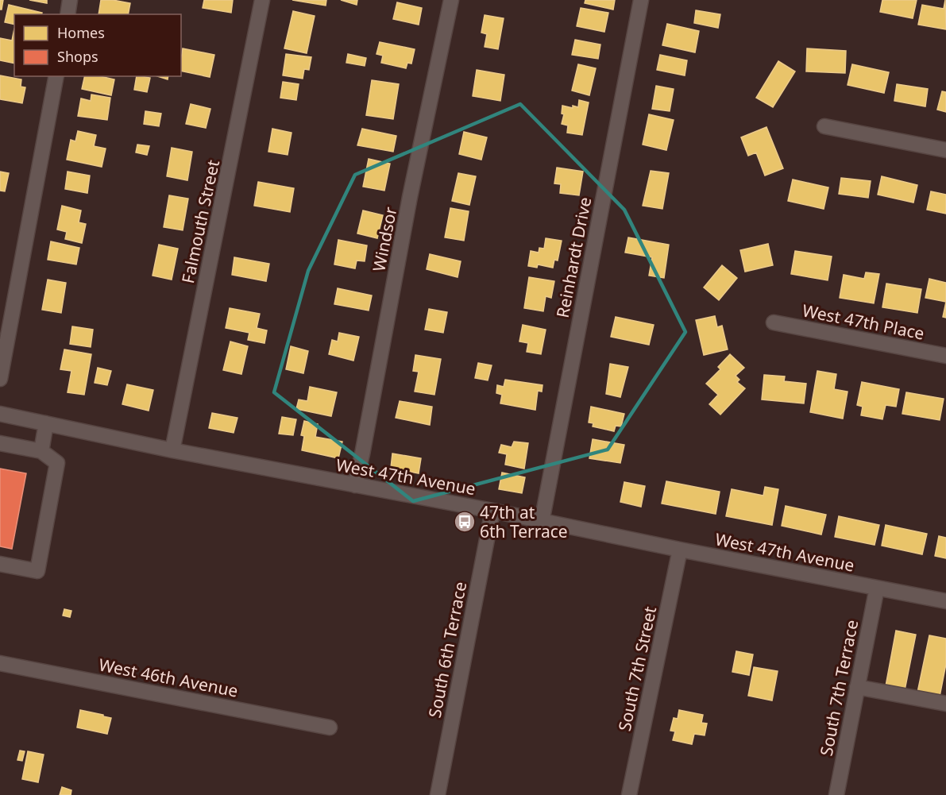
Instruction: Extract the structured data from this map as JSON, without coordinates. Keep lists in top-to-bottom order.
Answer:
{
  "streets": {
    "street": [
      "Falmouth Street",
      "Windsor",
      "Reinhardt Drive",
      "West 47th Place",
      "West 47th Avenue",
      "South 6th Terrace",
      "South 7th Street",
      "West 46th Avenue",
      "South 7th Terrace"
    ]
  },
  "crossings": [
    ["Falmouth Street", "West 47th Avenue"],
    ["Windsor", "West 47th Avenue"],
    ["Reinhardt Drive", "West 47th Avenue"],
    ["West 47th Avenue", "South 6th Terrace"],
    ["West 47th Avenue", "South 7th Street"],
    ["West 47th Avenue", "South 7th Terrace"]
  ],
  "places": {
    "bus stop": ["47th at 6th Terrace"]
  },
  "legend": ["Homes", "Shops"]
}
